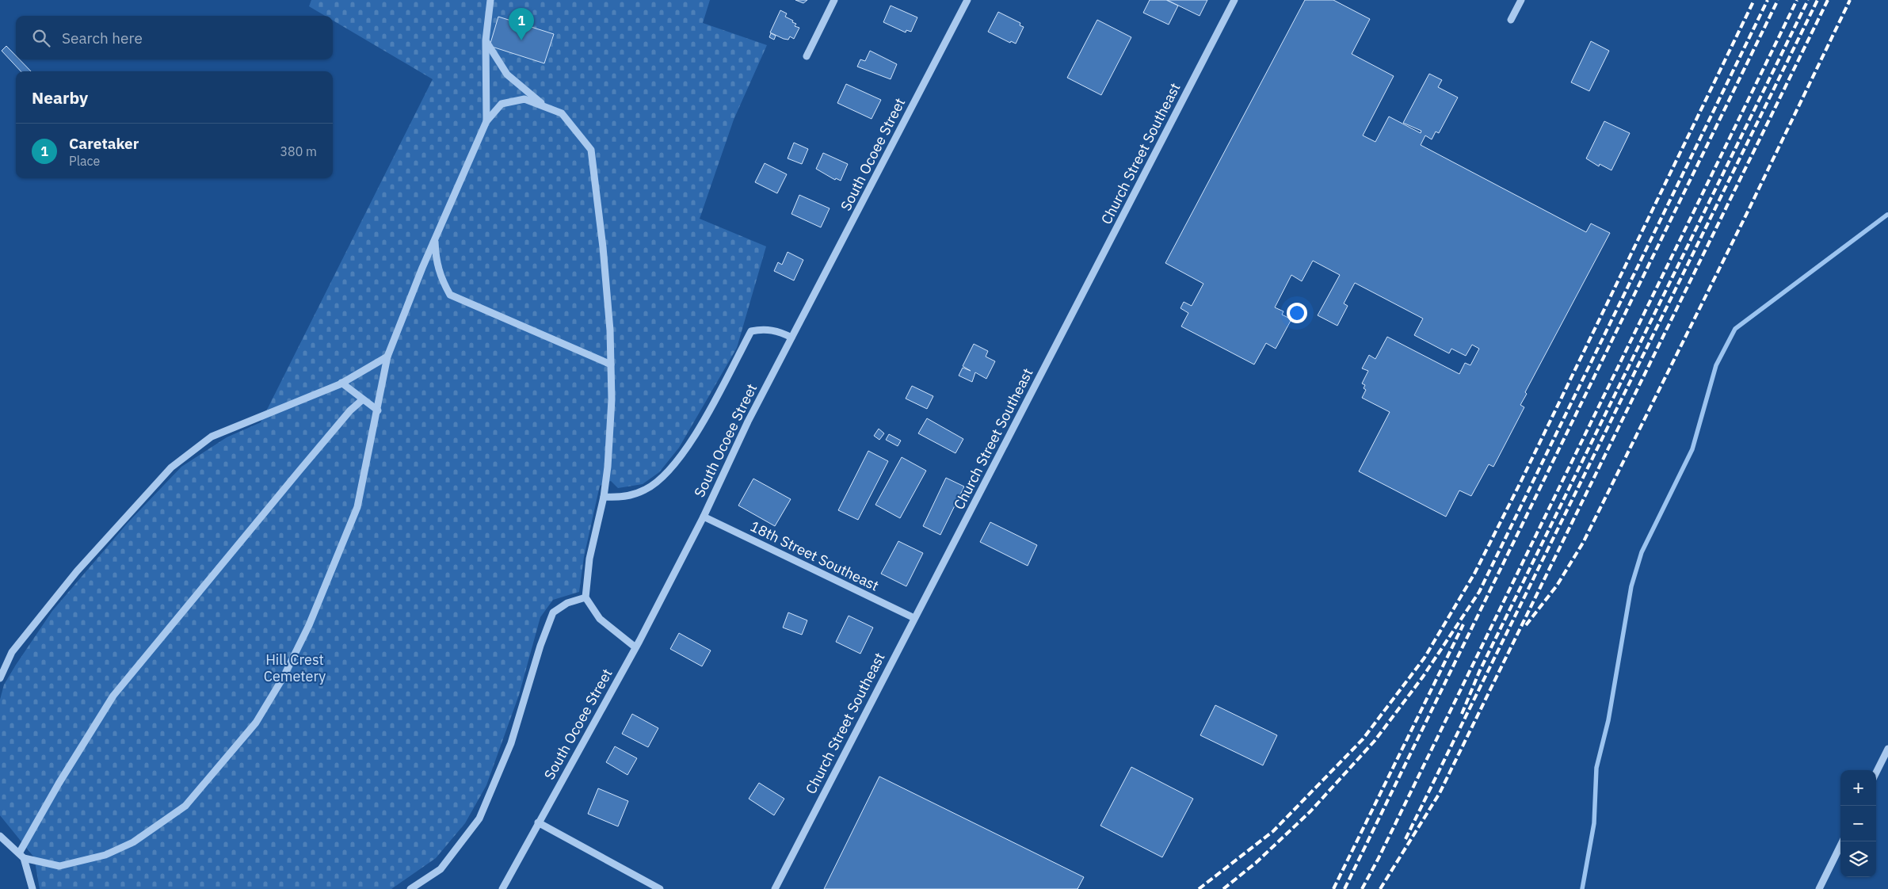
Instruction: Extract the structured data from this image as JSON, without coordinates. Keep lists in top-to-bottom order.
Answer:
{
  "streets": {
    "street": ["Church Street Southeast", "South Ocoee Street", "18th Street Southeast"]
  },
  "crossings": [
    ["Church Street Southeast", "18th Street Southeast"],
    ["South Ocoee Street", "18th Street Southeast"]
  ],
  "parks": ["Hill Crest Cemetery"],
  "page": {
    "pins": "1",
    "search": "Search here",
    "heading": "Nearby",
    "list": [
      {
        "mark": "1",
        "name": "Caretaker",
        "note": "Place",
        "value": "380 m"
      }
    ],
    "map_buttons": ["+", "−"]
  }
}
